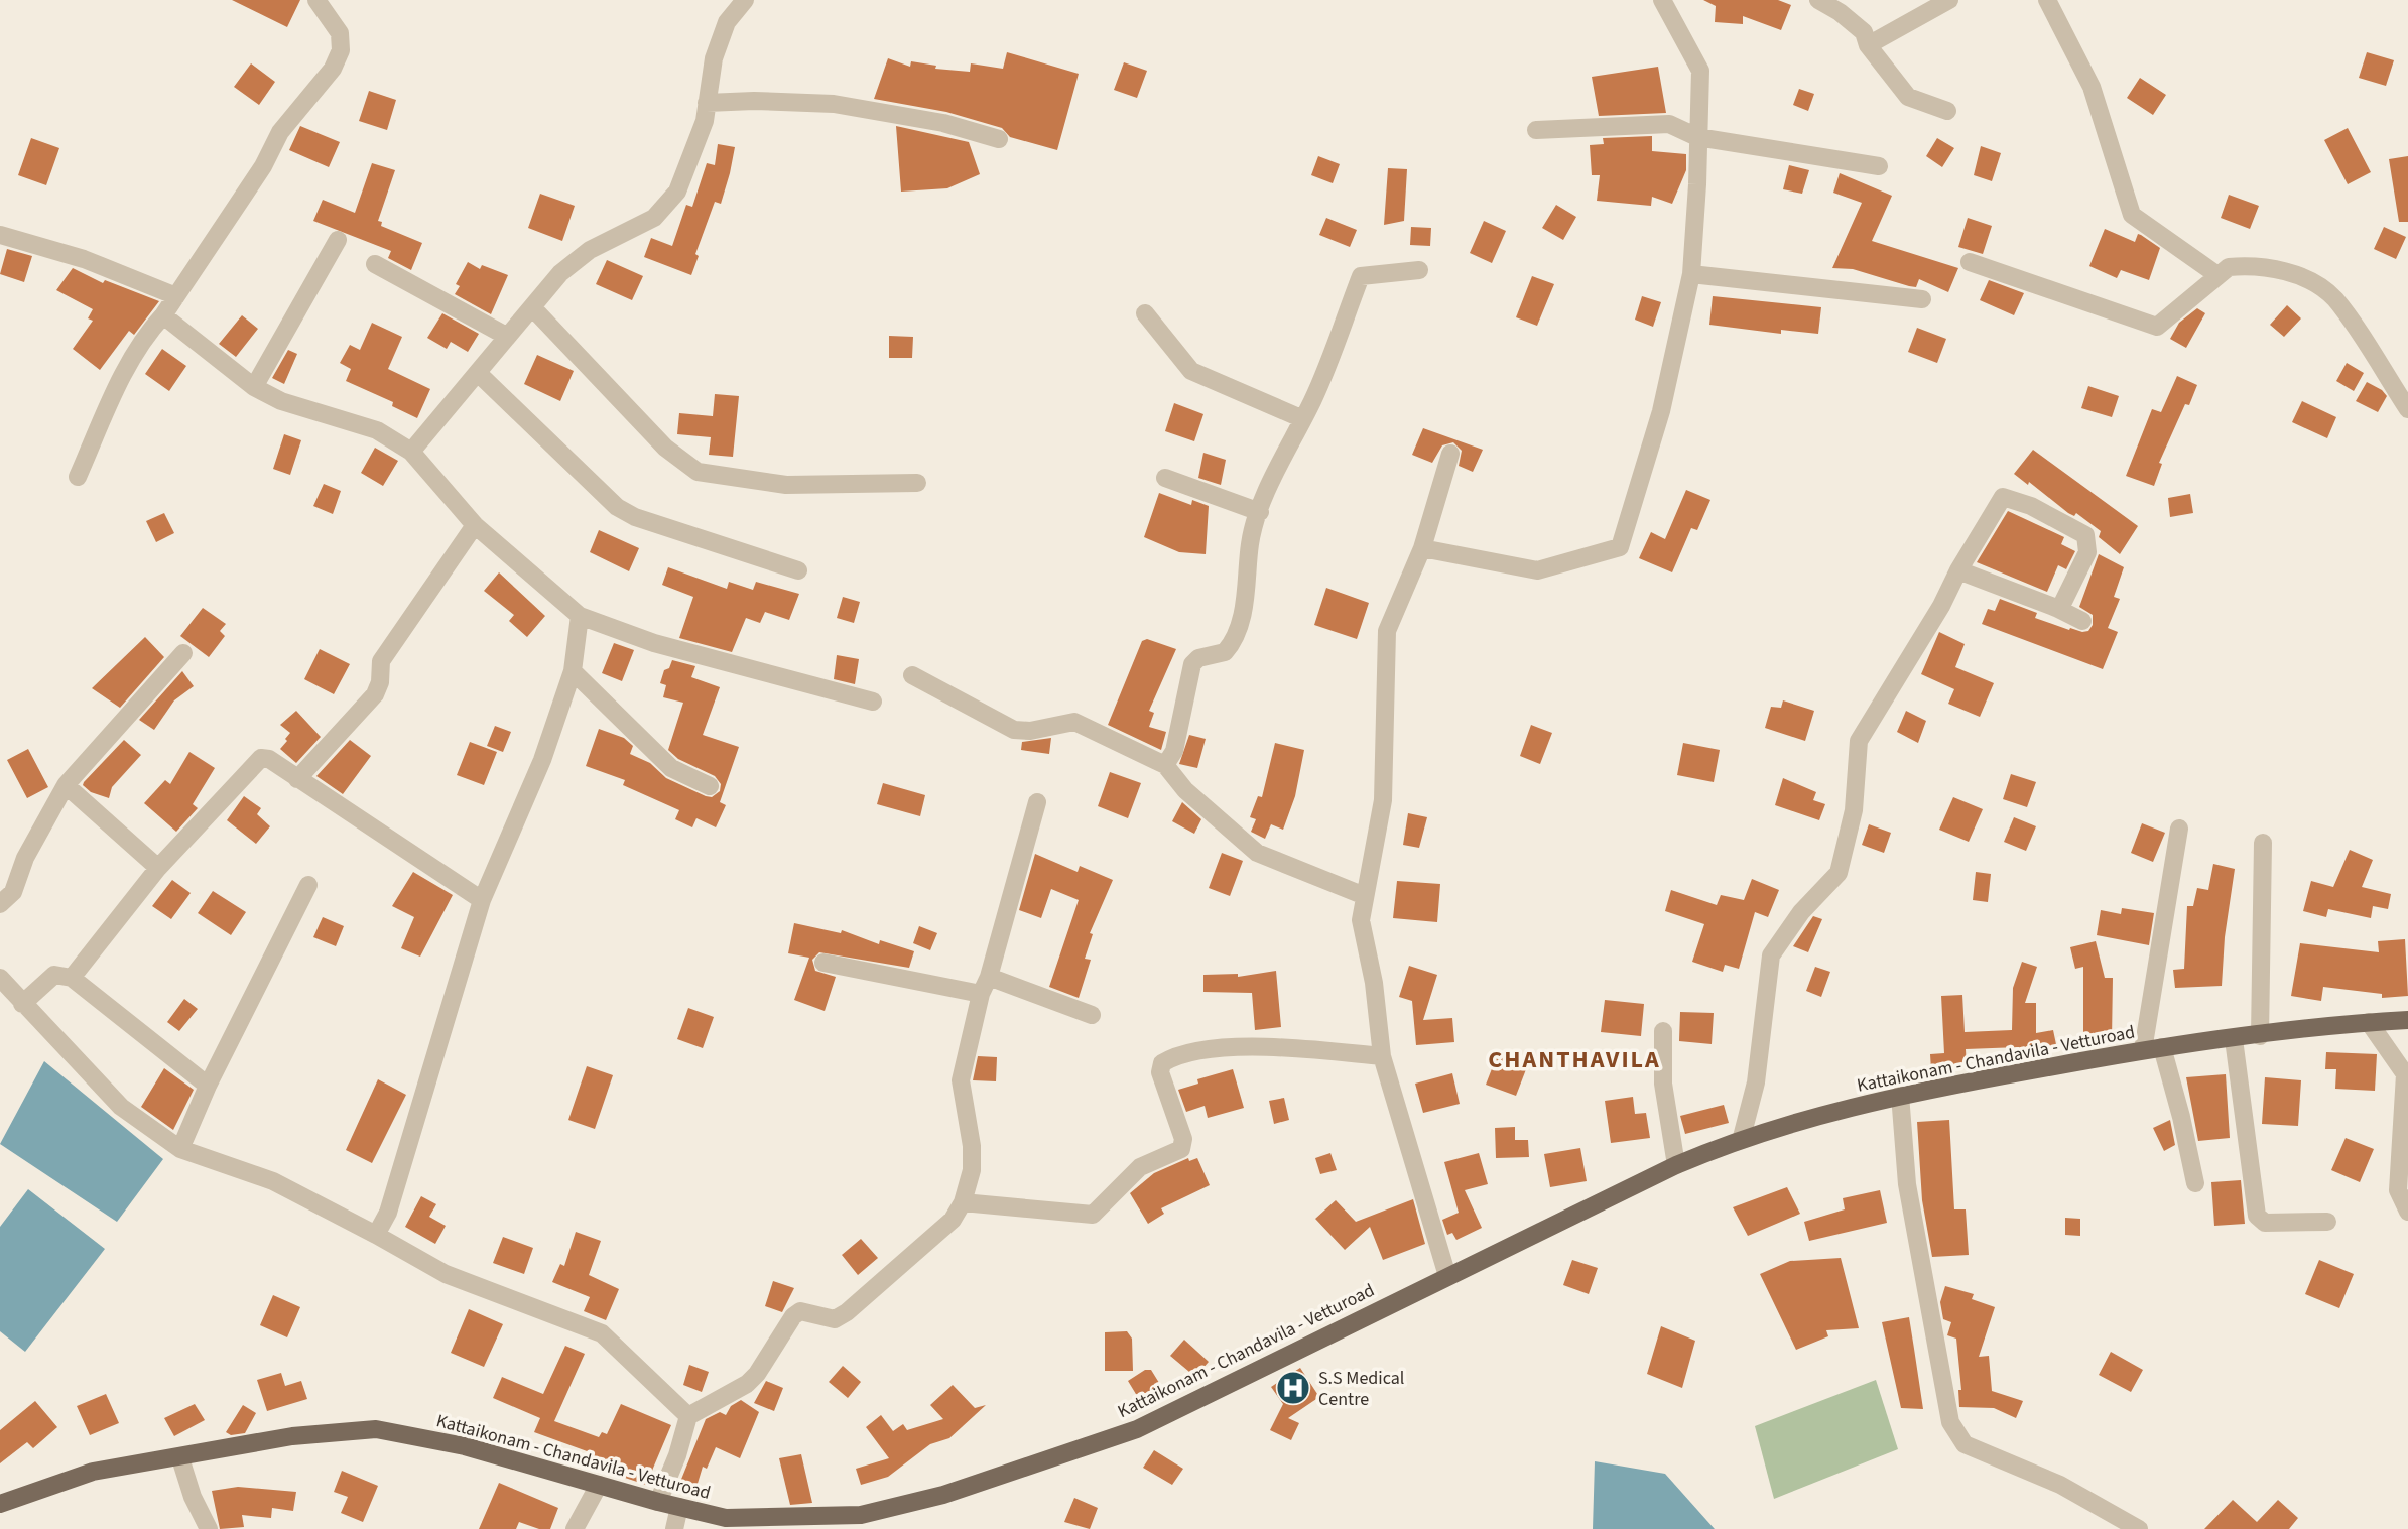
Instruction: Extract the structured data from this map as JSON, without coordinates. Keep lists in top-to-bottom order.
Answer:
{
  "streets": {
    "main road": ["Kattaikonam - Chandavila - Vetturoad"]
  },
  "districts": ["CHANTHAVILA"],
  "places": {
    "hospital": ["S.S Medical Centre"]
  }
}
